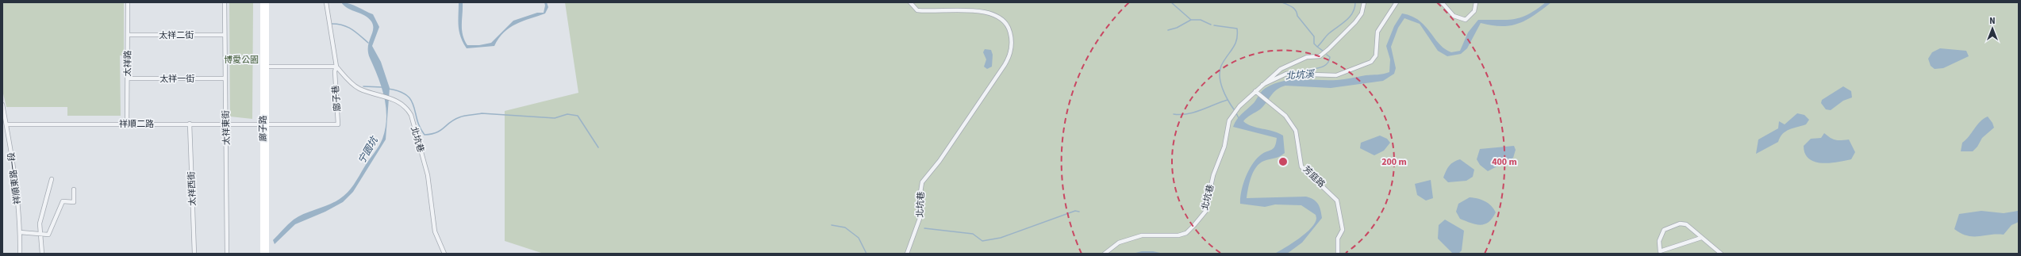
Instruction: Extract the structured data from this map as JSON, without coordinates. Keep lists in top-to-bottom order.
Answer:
{
  "streets": {
    "main road": ["廍子路"],
    "street": [
      "太祥二街",
      "太祥路",
      "太祥一街",
      "廍子巷",
      "祥順二路",
      "太祥東街",
      "北坑巷",
      "芳庭路",
      "祥順東路一段",
      "太祥西街"
    ]
  },
  "crossings": [
    ["太祥二街", "太祥路"],
    ["太祥二街", "太祥東街"],
    ["太祥路", "太祥一街"],
    ["太祥路", "祥順二路"],
    ["太祥一街", "太祥東街"],
    ["廍子巷", "祥順二路"],
    ["廍子巷", "廍子路"],
    ["廍子巷", "北坑巷"],
    ["祥順二路", "太祥東街"],
    ["祥順二路", "廍子路"],
    ["祥順二路", "祥順東路一段"],
    ["祥順二路", "太祥西街"],
    ["北坑巷", "芳庭路"]
  ],
  "water": ["北坑溪", "宁園坑"],
  "parks": ["博愛公園"],
  "north": "top",
  "rings": ["200 m", "400 m"]
}
